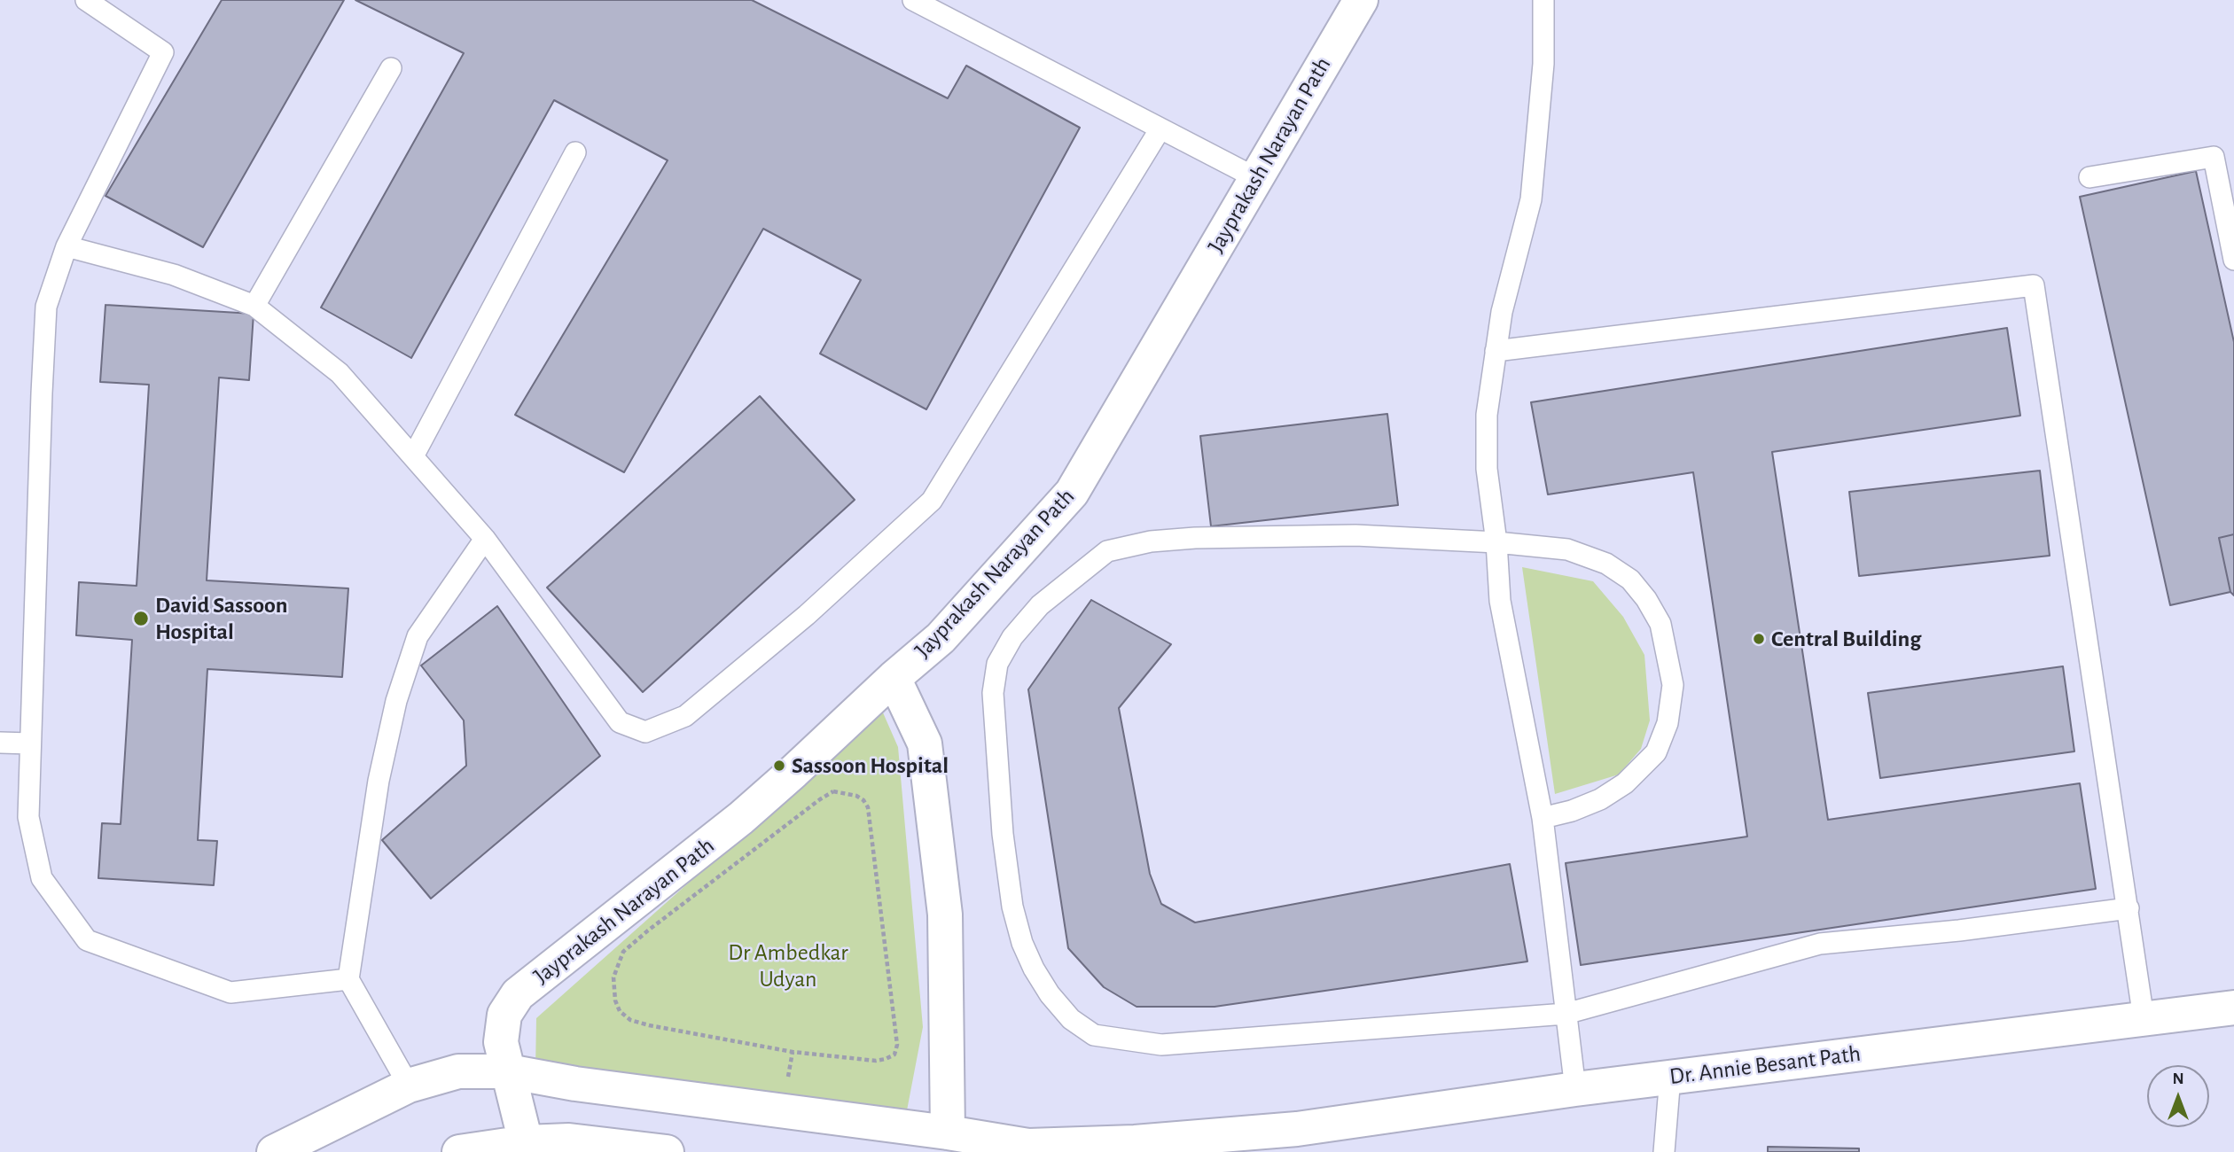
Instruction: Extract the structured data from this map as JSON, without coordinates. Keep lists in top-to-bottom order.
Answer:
{
  "streets": {
    "main road": ["Jayprakash Narayan Path", "Dr. Annie Besant Path"]
  },
  "crossings": [
    ["Jayprakash Narayan Path", "Dr. Annie Besant Path"]
  ],
  "parks": ["Dr Ambedkar Udyan"],
  "places": ["David Sassoon Hospital", "Central Building", "Sassoon Hospital"],
  "north": "top"
}
